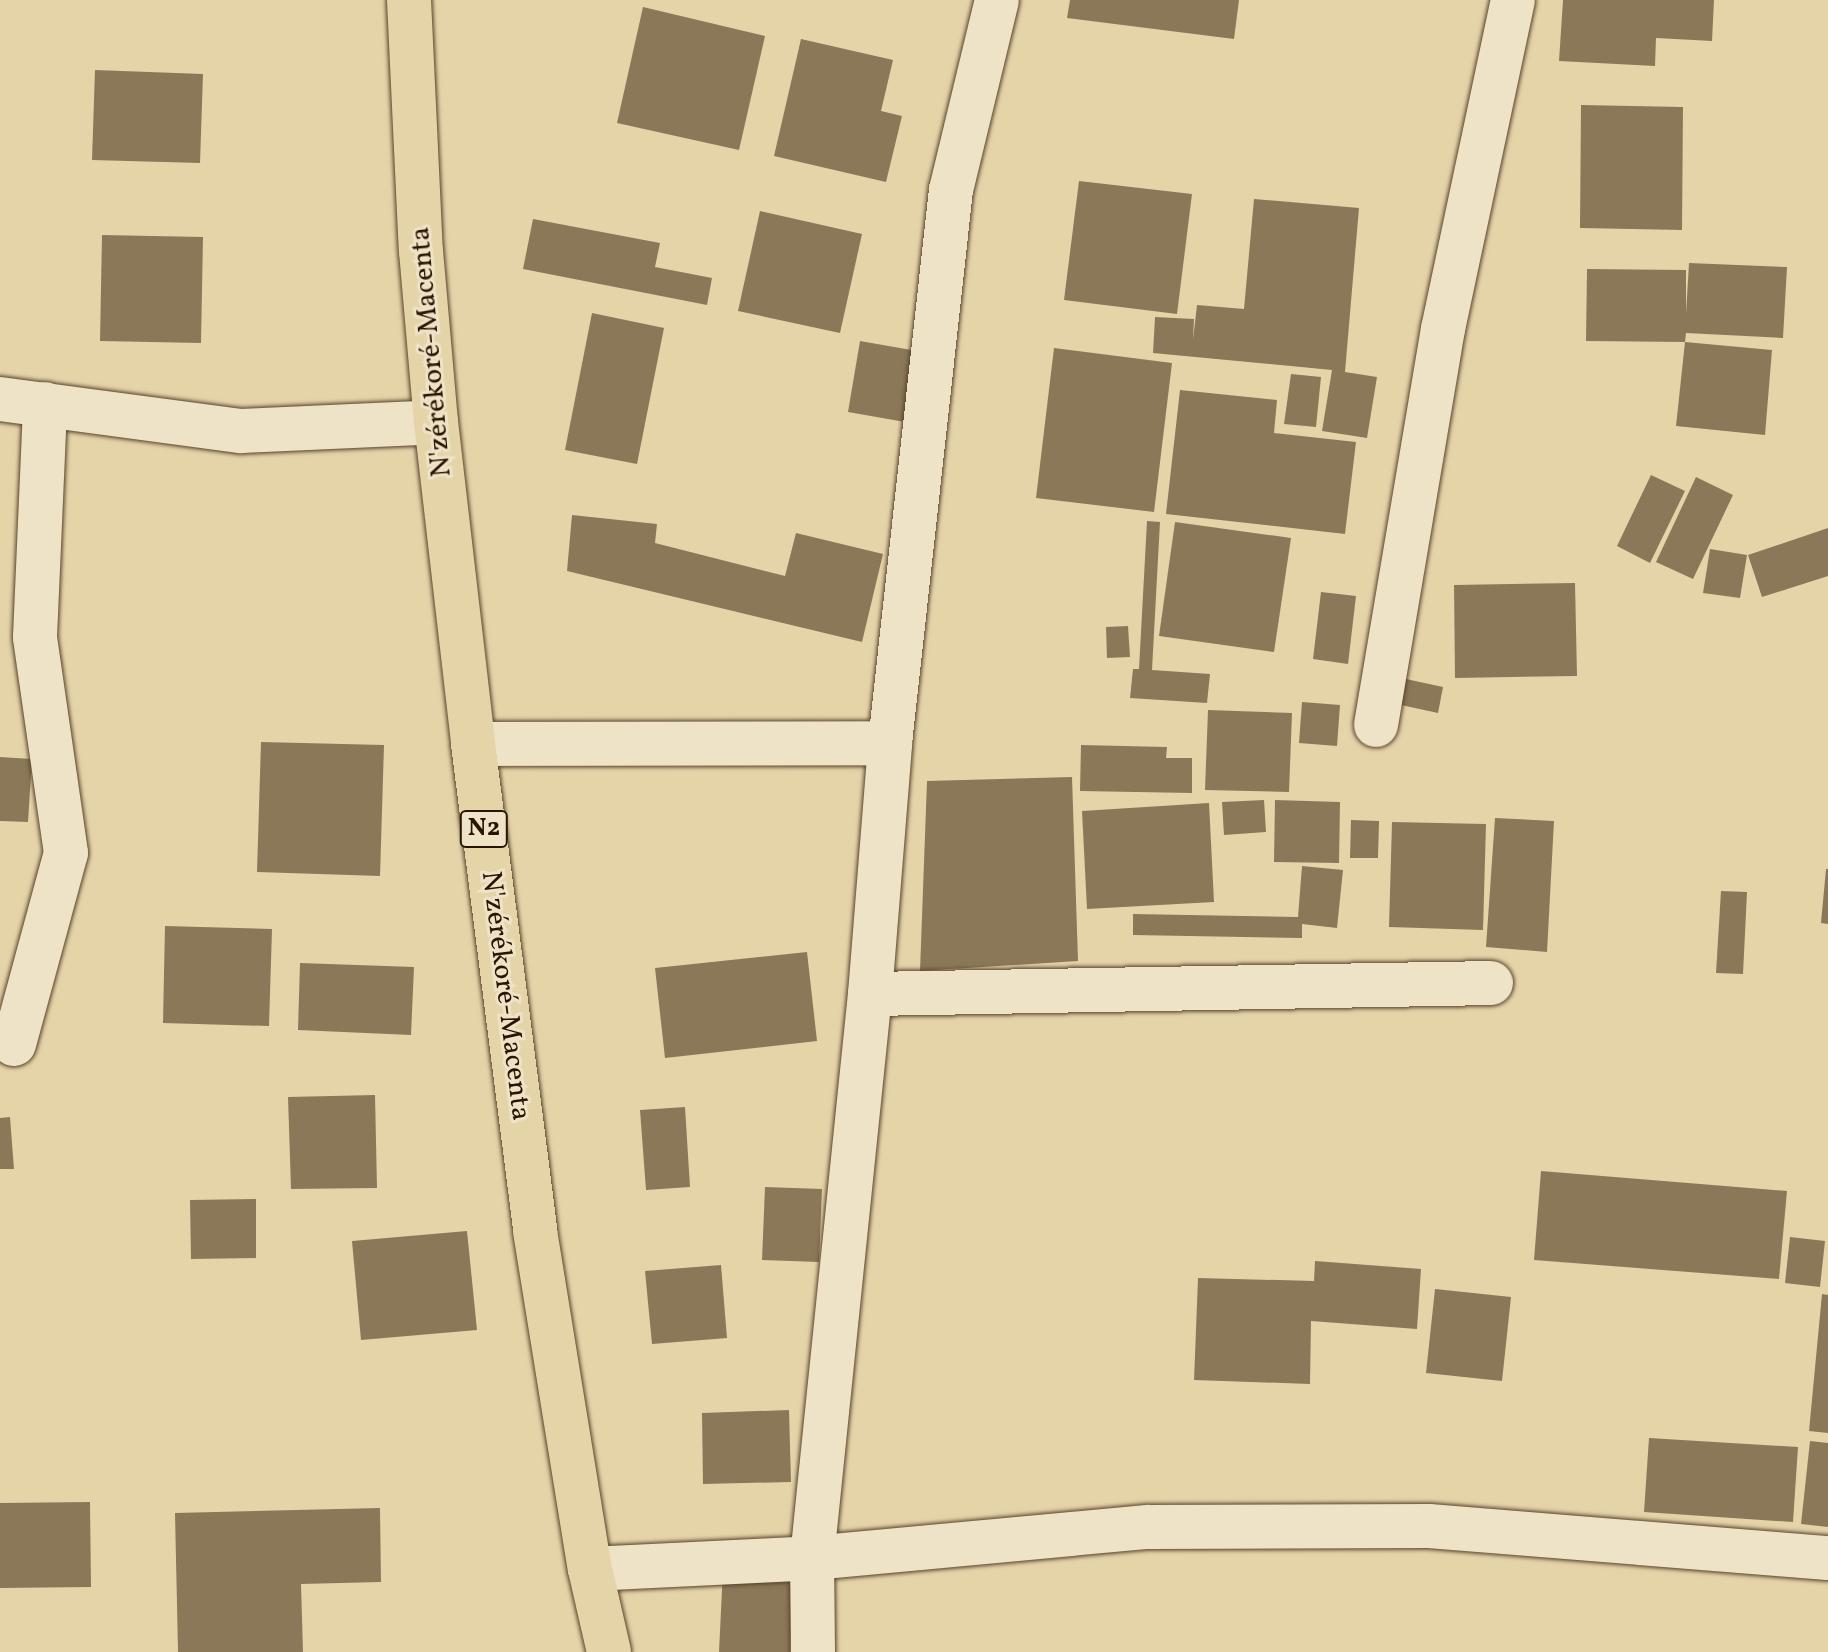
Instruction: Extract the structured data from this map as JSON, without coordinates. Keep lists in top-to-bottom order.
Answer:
{
  "streets": {
    "highway": ["N'zérékoré-Macenta", "N2"]
  }
}
